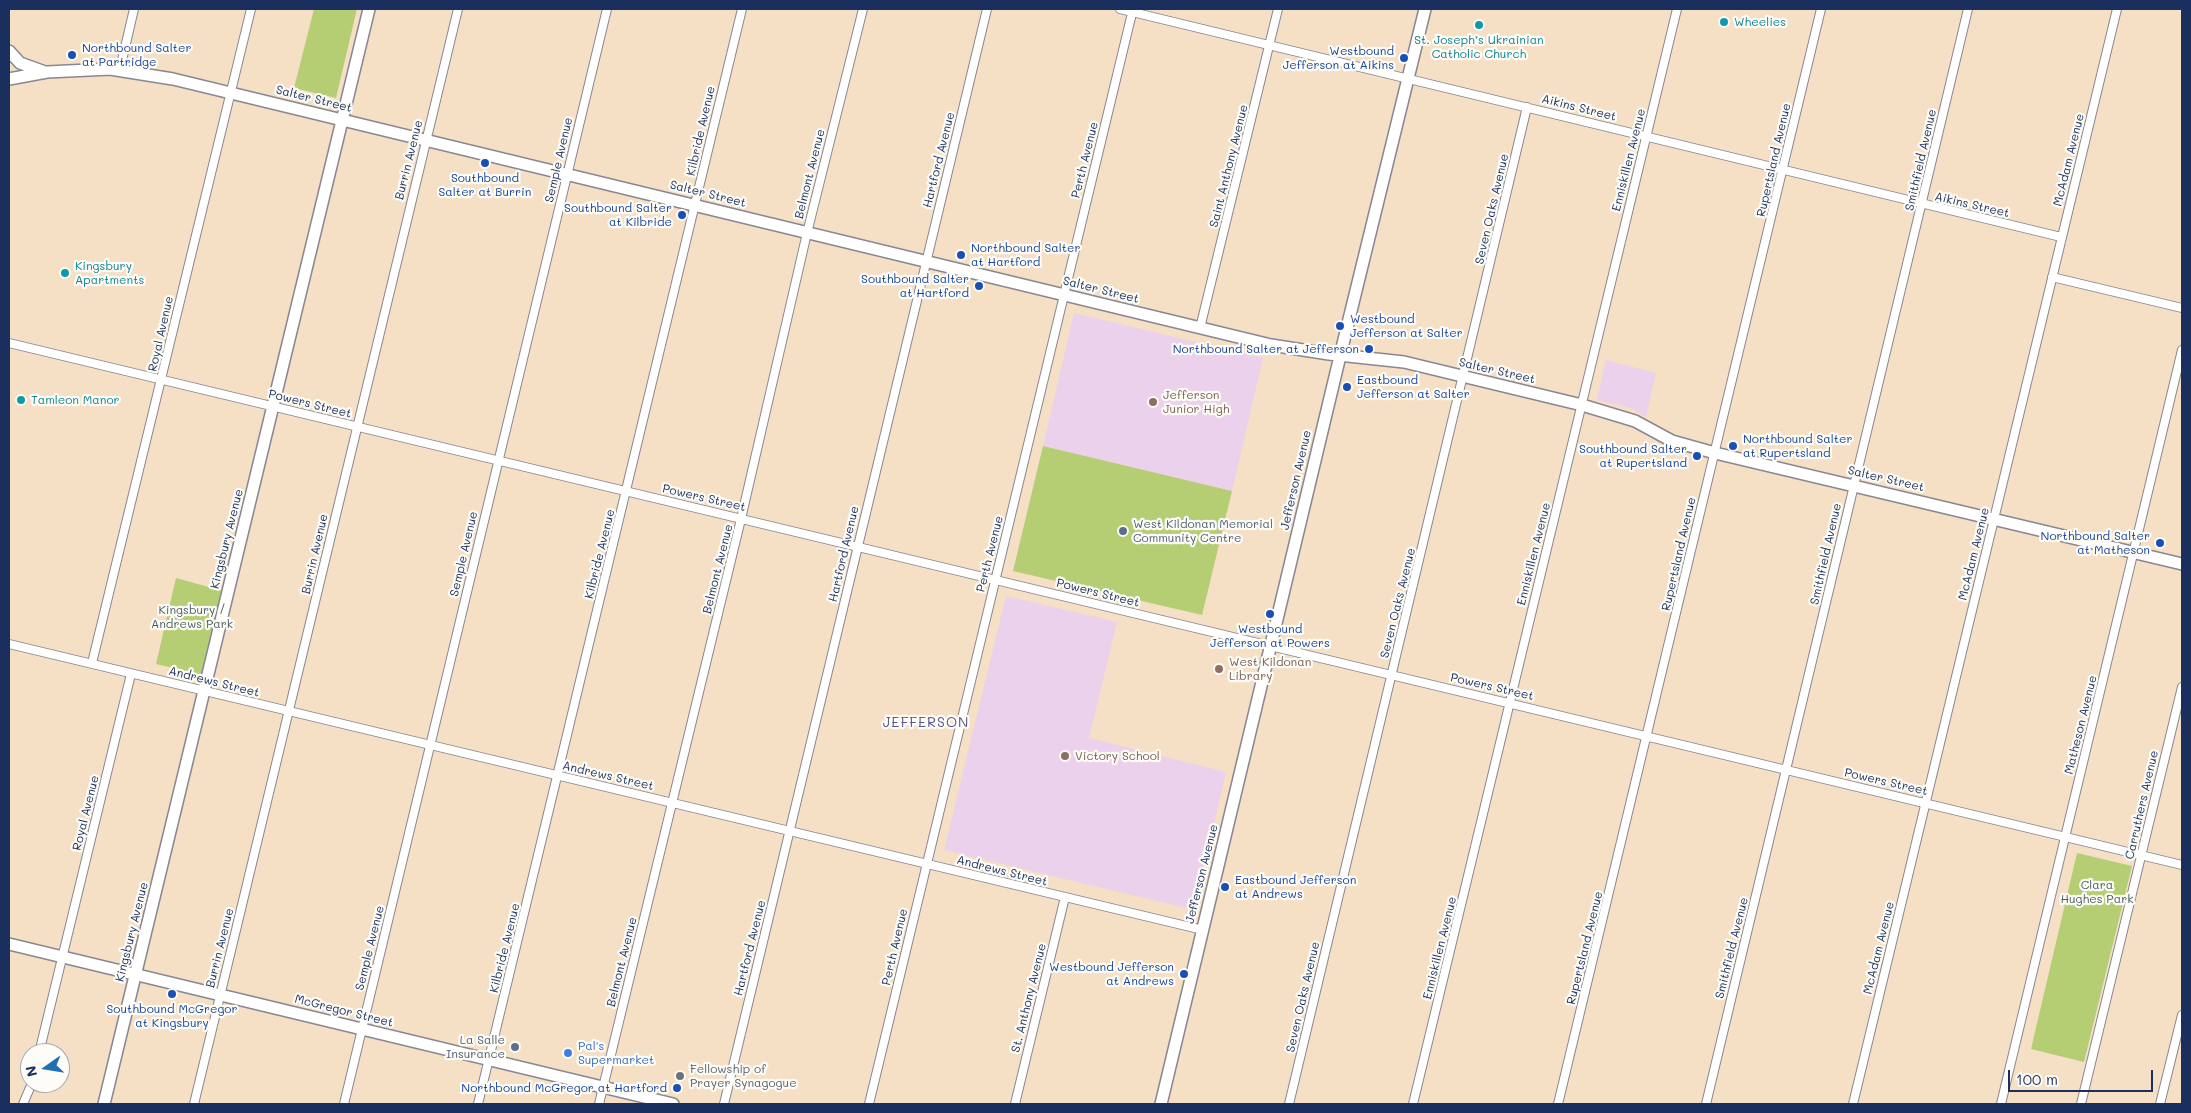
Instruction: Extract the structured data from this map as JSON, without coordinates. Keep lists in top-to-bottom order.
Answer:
{
  "streets": {
    "main road": [
      "Salter Street",
      "Jefferson Avenue",
      "Kingsbury Avenue",
      "McGregor Street"
    ],
    "street": [
      "Aikins Street",
      "Kilbride Avenue",
      "Burrin Avenue",
      "Semple Avenue",
      "Hartford Avenue",
      "Perth Avenue",
      "Enniskillen Avenue",
      "Rupertsland Avenue",
      "Smithfield Avenue",
      "McAdam Avenue",
      "Saint Anthony Avenue",
      "Belmont Avenue",
      "Seven Oaks Avenue",
      "Royal Avenue",
      "Powers Street",
      "Andrews Street",
      "Matheson Avenue",
      "Carruthers Avenue",
      "St. Anthony Avenue"
    ]
  },
  "crossings": [
    ["Salter Street", "Kilbride Avenue"],
    ["Salter Street", "Burrin Avenue"],
    ["Salter Street", "Semple Avenue"],
    ["Salter Street", "Hartford Avenue"],
    ["Salter Street", "Perth Avenue"],
    ["Salter Street", "Enniskillen Avenue"],
    ["Salter Street", "Rupertsland Avenue"],
    ["Salter Street", "Smithfield Avenue"],
    ["Salter Street", "McAdam Avenue"],
    ["Salter Street", "Saint Anthony Avenue"],
    ["Salter Street", "Belmont Avenue"],
    ["Salter Street", "Seven Oaks Avenue"],
    ["Salter Street", "Royal Avenue"],
    ["Salter Street", "Jefferson Avenue"],
    ["Salter Street", "Kingsbury Avenue"],
    ["Salter Street", "Matheson Avenue"],
    ["Aikins Street", "Perth Avenue"],
    ["Aikins Street", "Enniskillen Avenue"],
    ["Aikins Street", "Rupertsland Avenue"],
    ["Aikins Street", "Smithfield Avenue"],
    ["Aikins Street", "McAdam Avenue"],
    ["Aikins Street", "Saint Anthony Avenue"],
    ["Aikins Street", "Seven Oaks Avenue"],
    ["Aikins Street", "Jefferson Avenue"],
    ["Kilbride Avenue", "Powers Street"],
    ["Kilbride Avenue", "Andrews Street"],
    ["Kilbride Avenue", "McGregor Street"],
    ["Burrin Avenue", "Powers Street"],
    ["Burrin Avenue", "Andrews Street"],
    ["Burrin Avenue", "McGregor Street"],
    ["Semple Avenue", "Powers Street"],
    ["Semple Avenue", "Andrews Street"],
    ["Semple Avenue", "McGregor Street"],
    ["Hartford Avenue", "Powers Street"],
    ["Hartford Avenue", "Andrews Street"],
    ["Perth Avenue", "Powers Street"],
    ["Perth Avenue", "Andrews Street"],
    ["Enniskillen Avenue", "Powers Street"],
    ["Rupertsland Avenue", "Powers Street"],
    ["Smithfield Avenue", "Powers Street"],
    ["McAdam Avenue", "Powers Street"],
    ["Belmont Avenue", "Powers Street"],
    ["Belmont Avenue", "Andrews Street"],
    ["Belmont Avenue", "McGregor Street"],
    ["Seven Oaks Avenue", "Powers Street"],
    ["Royal Avenue", "Powers Street"],
    ["Royal Avenue", "Andrews Street"],
    ["Royal Avenue", "McGregor Street"],
    ["Powers Street", "Jefferson Avenue"],
    ["Powers Street", "Kingsbury Avenue"],
    ["Powers Street", "Matheson Avenue"],
    ["Powers Street", "Carruthers Avenue"],
    ["Jefferson Avenue", "Andrews Street"],
    ["Kingsbury Avenue", "Andrews Street"],
    ["Kingsbury Avenue", "McGregor Street"],
    ["Andrews Street", "St. Anthony Avenue"]
  ],
  "districts": ["JEFFERSON"],
  "parks": ["Kingsbury / Andrews Park", "Clara Hughes Park"],
  "places": [
    "Wheelies",
    "St. Joseph’s Ukrainian Catholic Church",
    "Northbound Salter at Partridge",
    "Westbound Jefferson at Aikins",
    "Southbound Salter at Burrin",
    "Southbound Salter at Kilbride",
    "Northbound Salter at Hartford",
    "Kingsbury Apartments",
    "Southbound Salter at Hartford",
    "Westbound Jefferson at Salter",
    "Northbound Salter at Jefferson",
    "Eastbound Jefferson at Salter",
    "Tamleon Manor",
    "Jefferson Junior High",
    "Northbound Salter at Rupertsland",
    "Southbound Salter at Rupertsland",
    "West Kildonan Memorial Community Centre",
    "Northbound Salter at Matheson",
    "Westbound Jefferson at Powers",
    "West Kildonan Library",
    "Victory School",
    "Eastbound Jefferson at Andrews",
    "Westbound Jefferson at Andrews",
    "Southbound McGregor at Kingsbury",
    "La Salle Insurance",
    "Pal's Supermarket",
    "Fellowship of Prayer Synagogue",
    "Northbound McGregor at Hartford"
  ],
  "scale_bar": "100 m",
  "north": "left"
}
